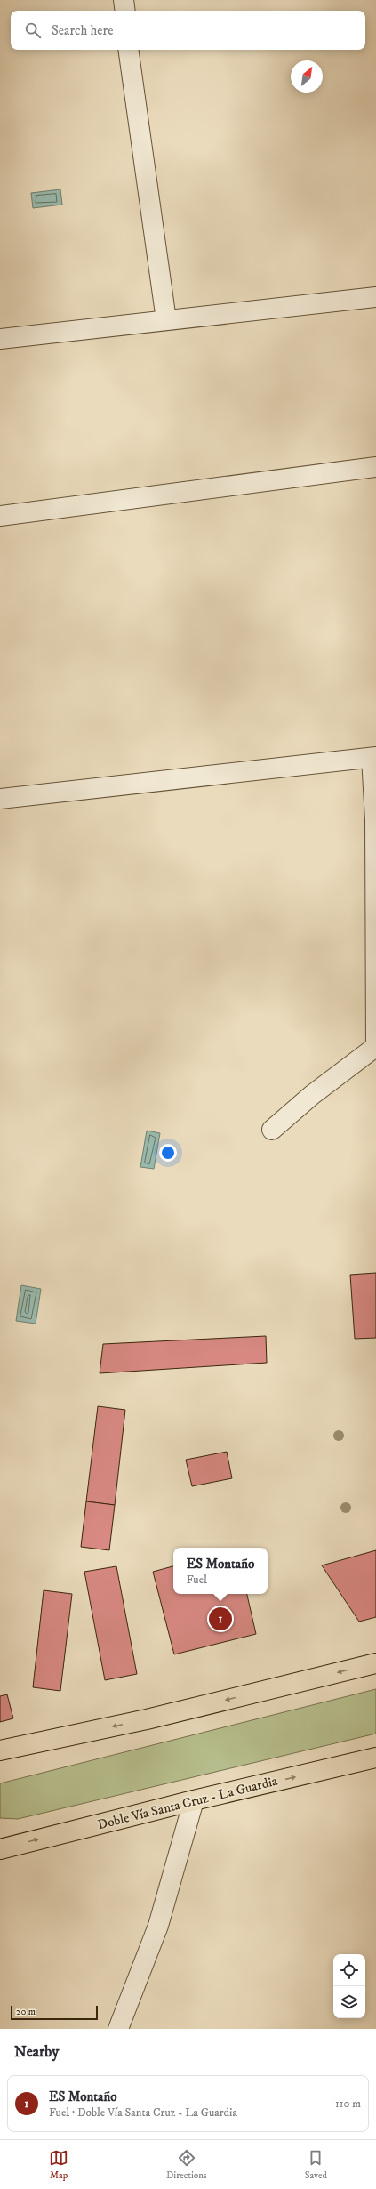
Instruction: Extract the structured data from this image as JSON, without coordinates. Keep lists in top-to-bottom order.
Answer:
{
  "streets": {
    "highway": ["Doble Vía Santa Cruz - La Guardia"]
  },
  "scale_bar": "20 m",
  "north": "top right",
  "page": {
    "search": "Search here",
    "popup": ["ES Montaño", "Fuel"],
    "pins": "1",
    "scale": "20 m",
    "heading": "Nearby",
    "list": [
      {
        "mark": "1",
        "name": "ES Montaño",
        "note": "Fuel · Doble Vía Santa Cruz - La Guardia",
        "value": "110 m"
      }
    ],
    "nav": ["Map", "Directions", "Saved"]
  }
}
